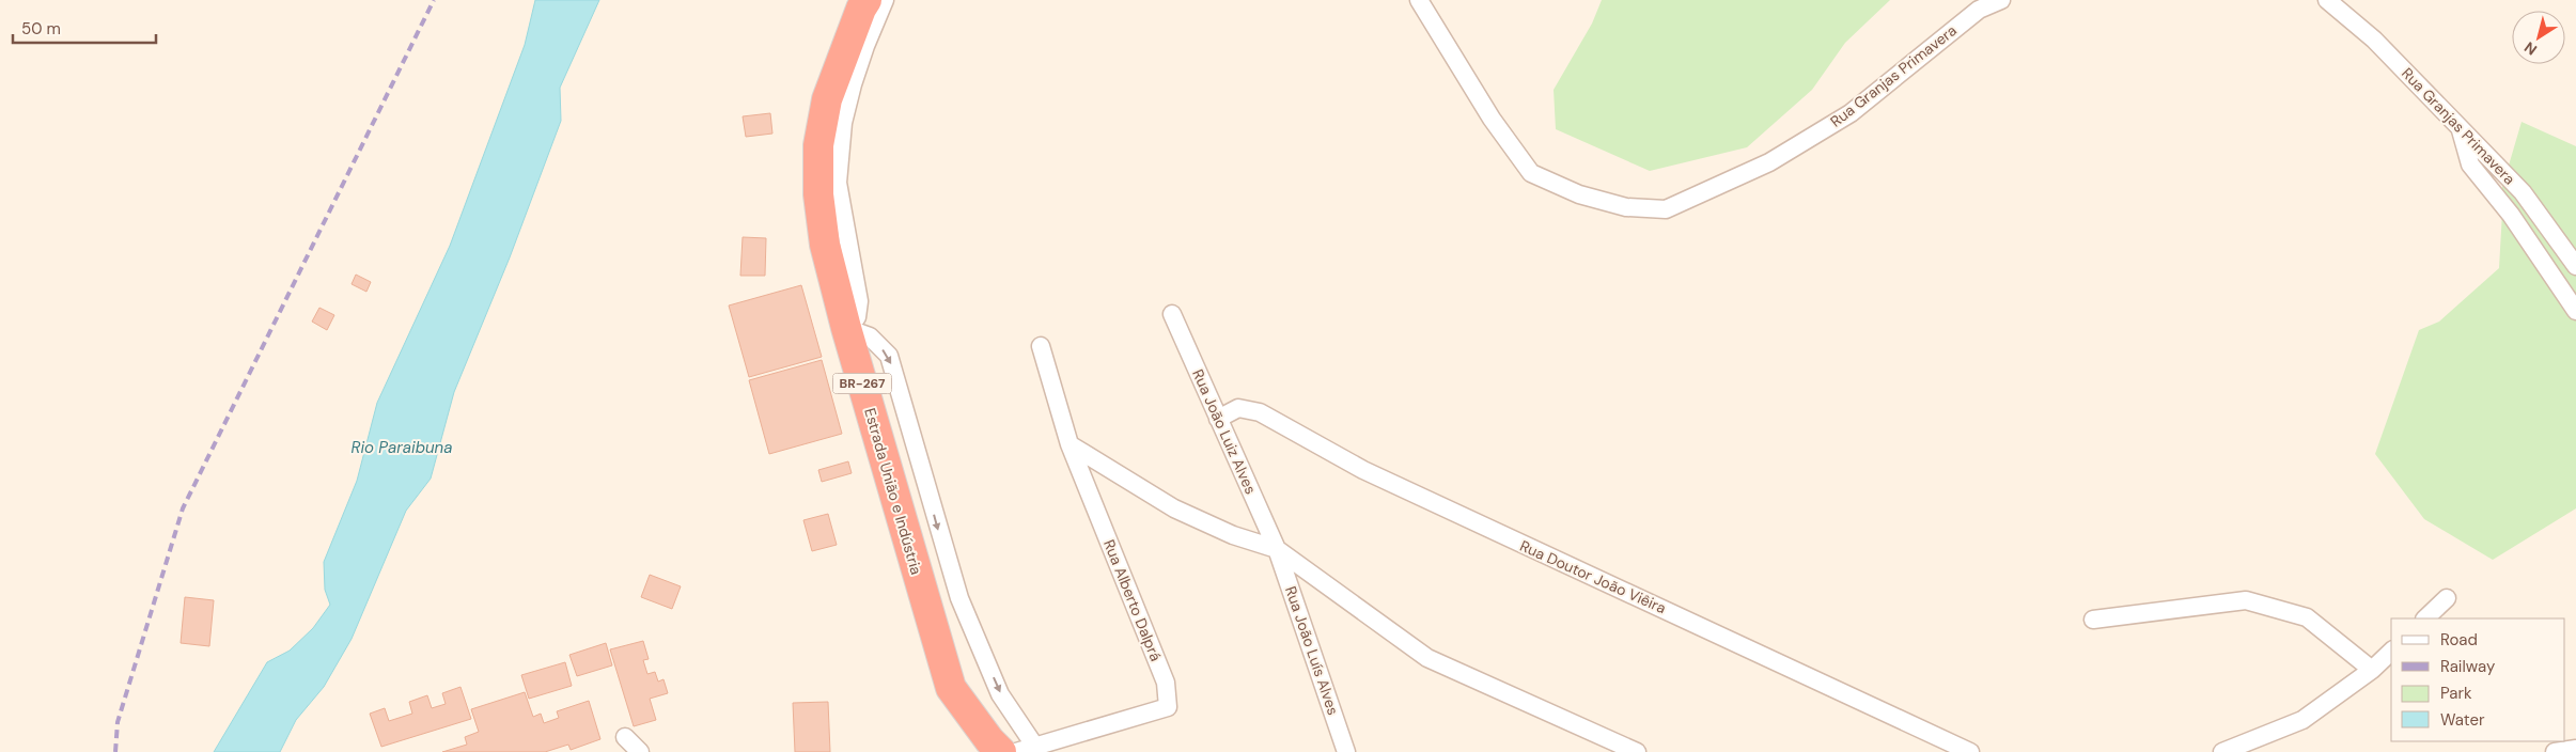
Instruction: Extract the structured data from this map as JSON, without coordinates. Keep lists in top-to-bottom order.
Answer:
{
  "streets": {
    "highway": ["BR-267", "Estrada União e Indústria"],
    "street": [
      "Rua Granjas Primavera",
      "Rua Joāo Luiz Alves",
      "Rua Doutor João Viêira",
      "Rua Alberto Dalprá",
      "Rua João Luís Alves"
    ]
  },
  "crossings": [
    ["Rua Joāo Luiz Alves", "Rua Doutor João Viêira"],
    ["Rua Joāo Luiz Alves", "Rua João Luís Alves"]
  ],
  "water": ["Rio Paraibuna"],
  "legend": [
    "Road",
    "Railway",
    "Park",
    "Water"
  ],
  "scale_bar": "50 m",
  "north": "bottom left"
}
